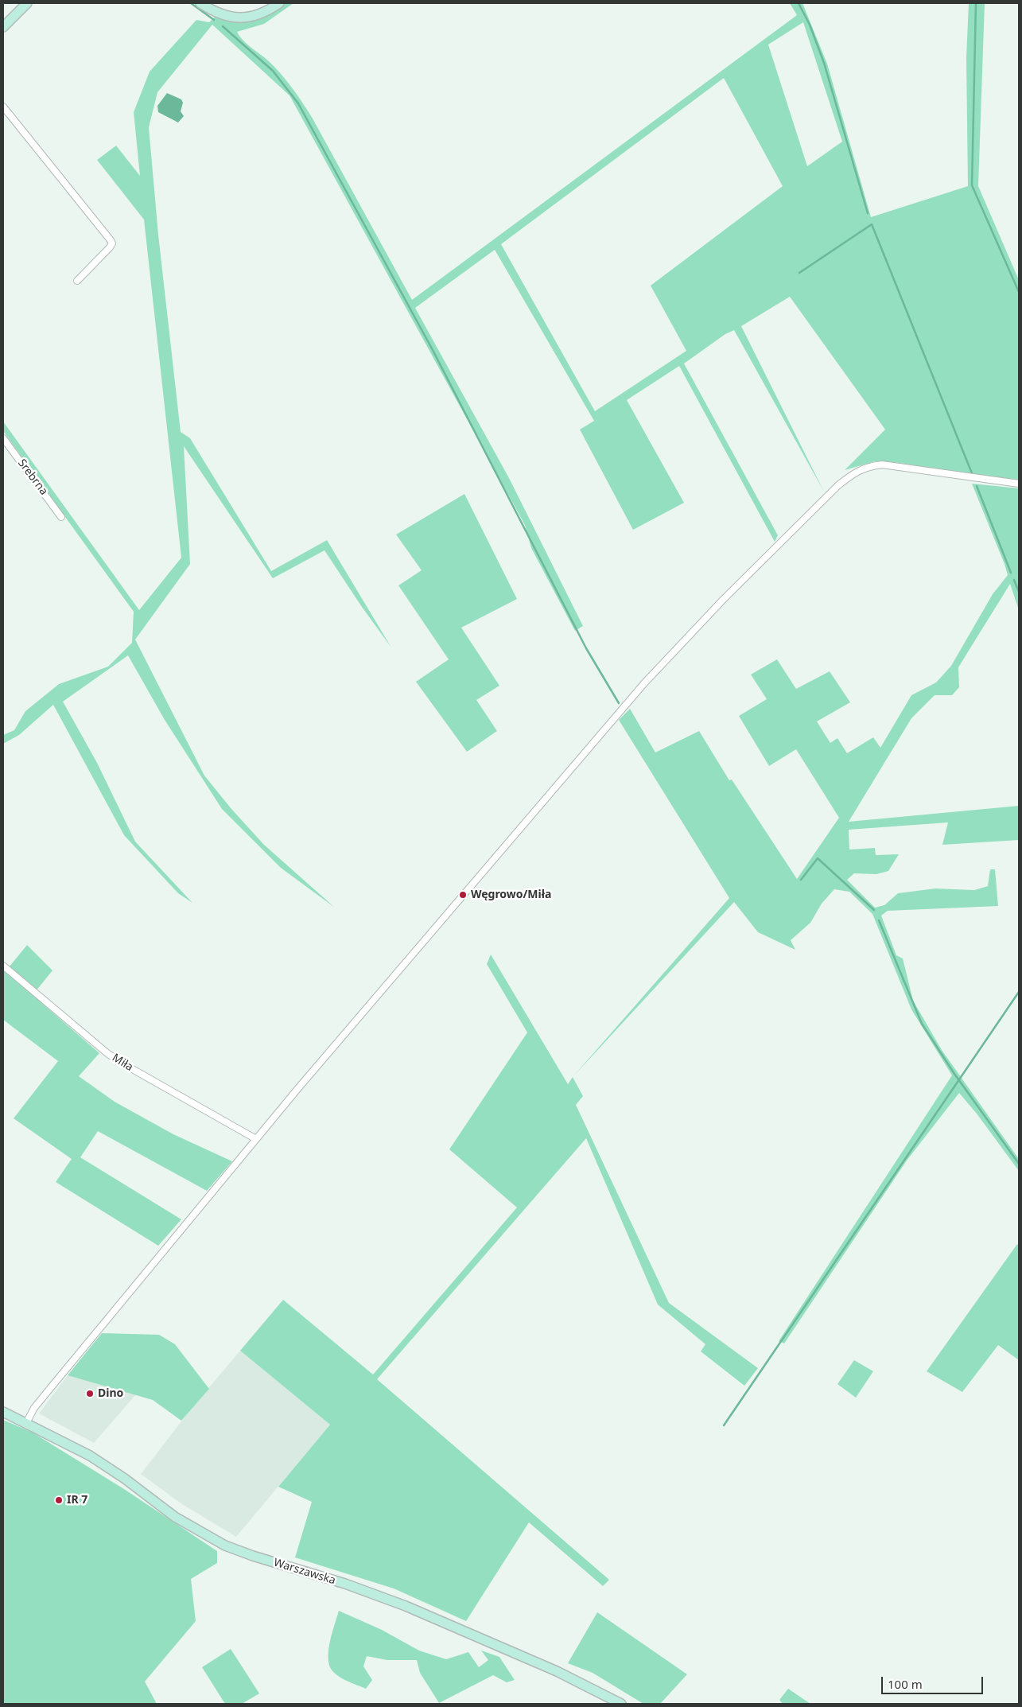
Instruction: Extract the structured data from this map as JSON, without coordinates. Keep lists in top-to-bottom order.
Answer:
{
  "streets": {
    "main road": ["Warszawska"],
    "street": ["Srebrna", "Miła"]
  },
  "places": ["Węgrowo/Miła", "Dino", "IR 7"],
  "scale_bar": "100 m"
}
